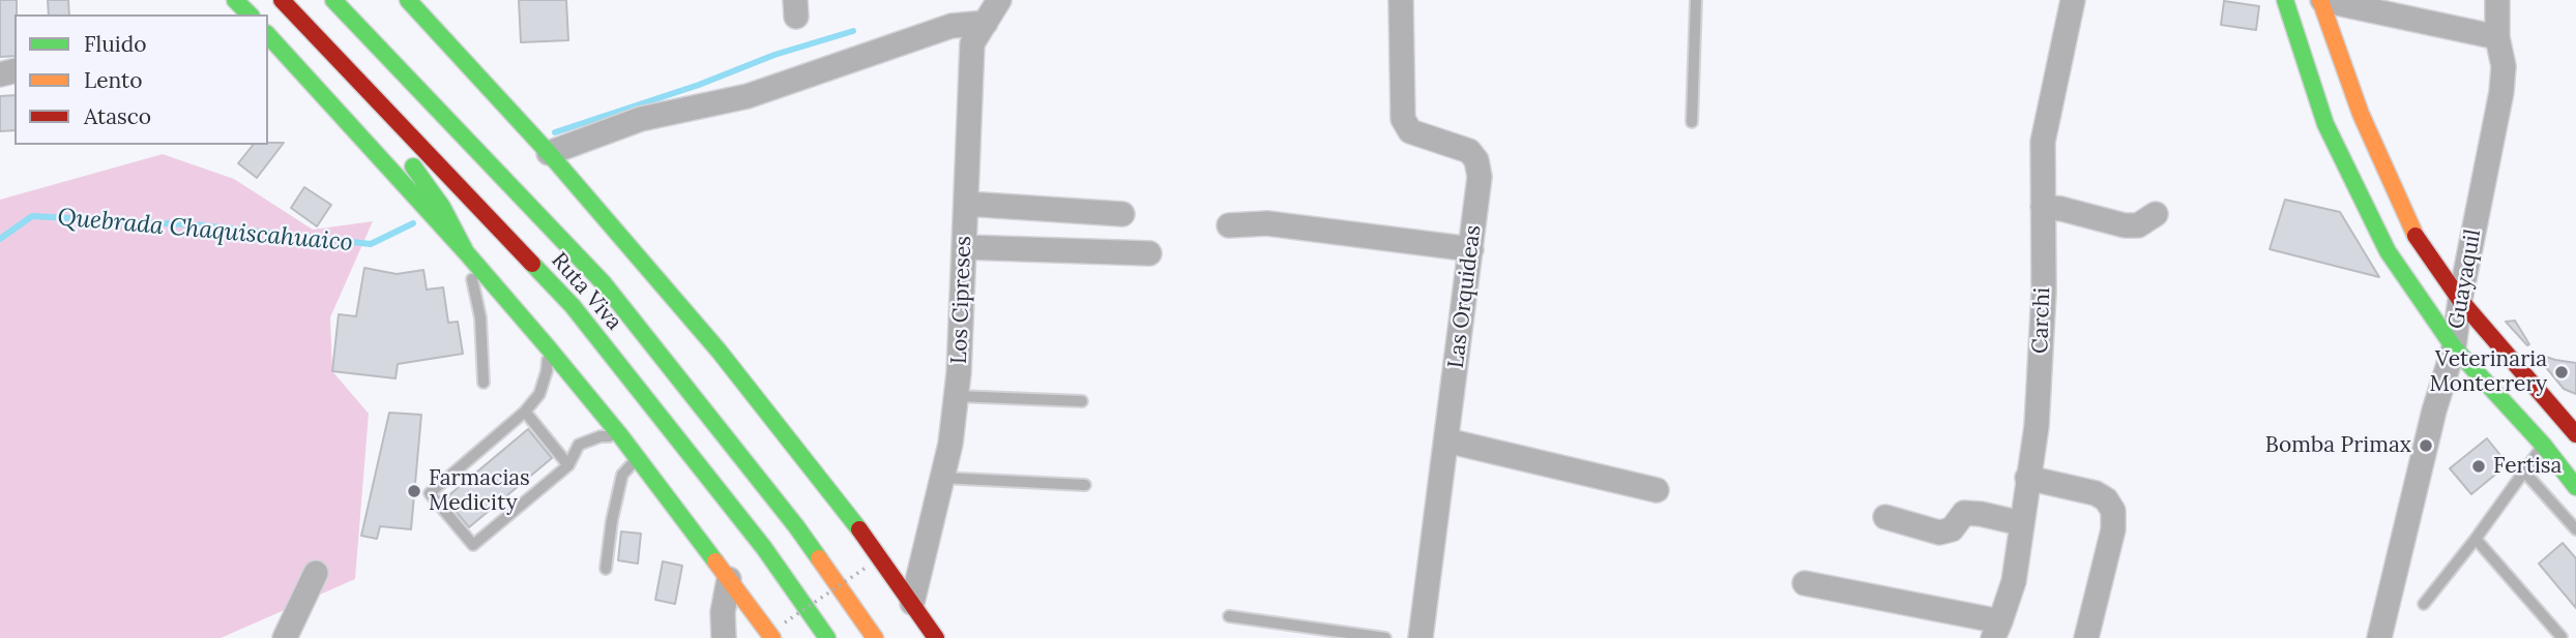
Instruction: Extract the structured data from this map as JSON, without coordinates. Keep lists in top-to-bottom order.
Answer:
{
  "streets": {
    "main road": ["Ruta Viva"],
    "street": [
      "Guayaquil",
      "Las Orquideas",
      "Los Cipreses",
      "Carchi"
    ]
  },
  "water": ["Quebrada Chaquiscahuaico"],
  "places": [
    "Veterinaria Monterrery",
    "Bomba Primax",
    "Fertisa",
    "Farmacias Medicity"
  ],
  "legend": ["Fluido", "Lento", "Atasco"]
}
